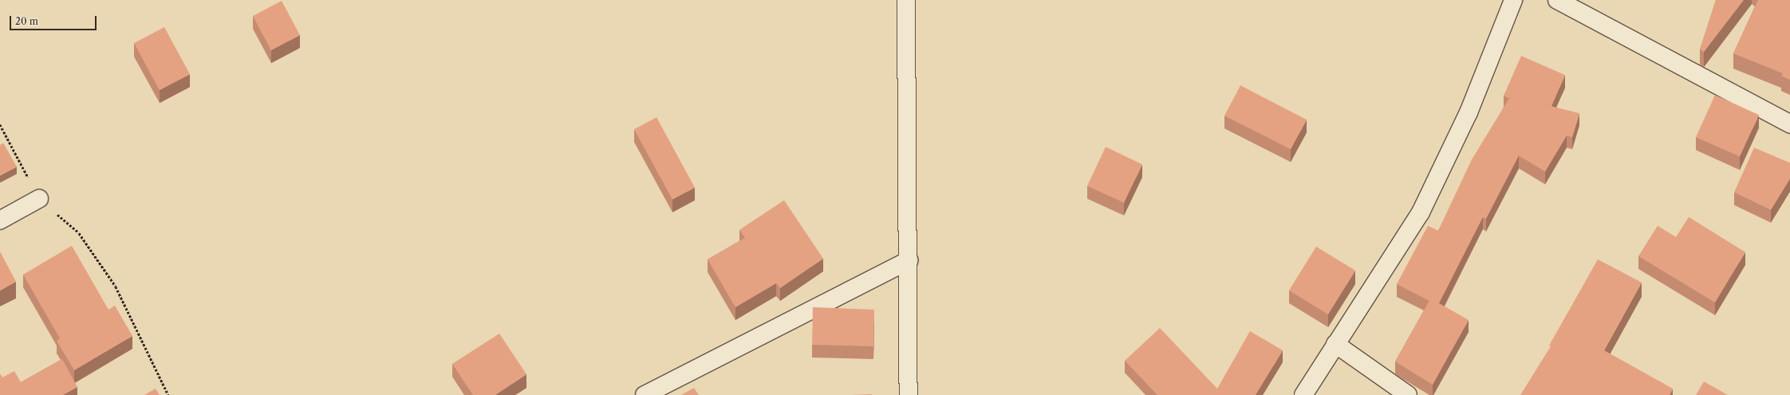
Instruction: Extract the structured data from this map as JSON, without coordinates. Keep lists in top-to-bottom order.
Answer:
{
  "scale_bar": "20 m"
}
